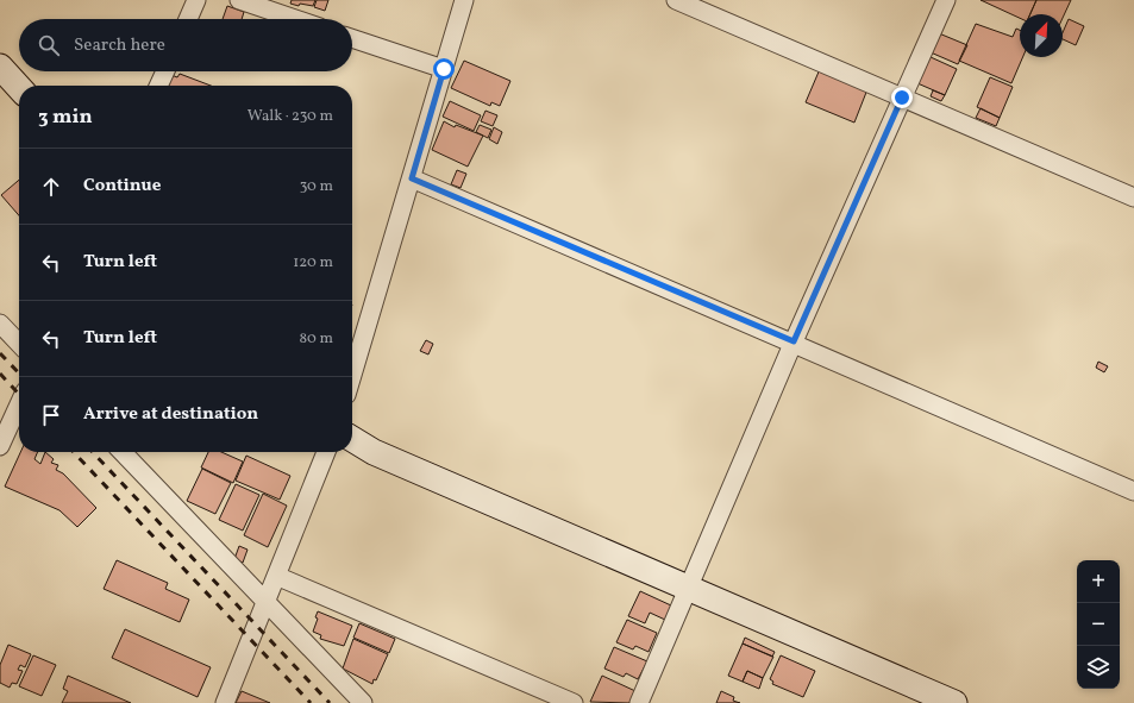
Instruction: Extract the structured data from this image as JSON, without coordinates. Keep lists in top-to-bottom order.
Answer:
{
  "north": "top right",
  "page": {
    "search": "Search here",
    "heading": ["3 min", "Walk · 230 m"],
    "list": [
      ["Continue", "30 m"],
      ["Turn left", "120 m"],
      ["Turn left", "80 m"],
      "Arrive at destination"
    ],
    "map_buttons": ["+", "−"]
  }
}
